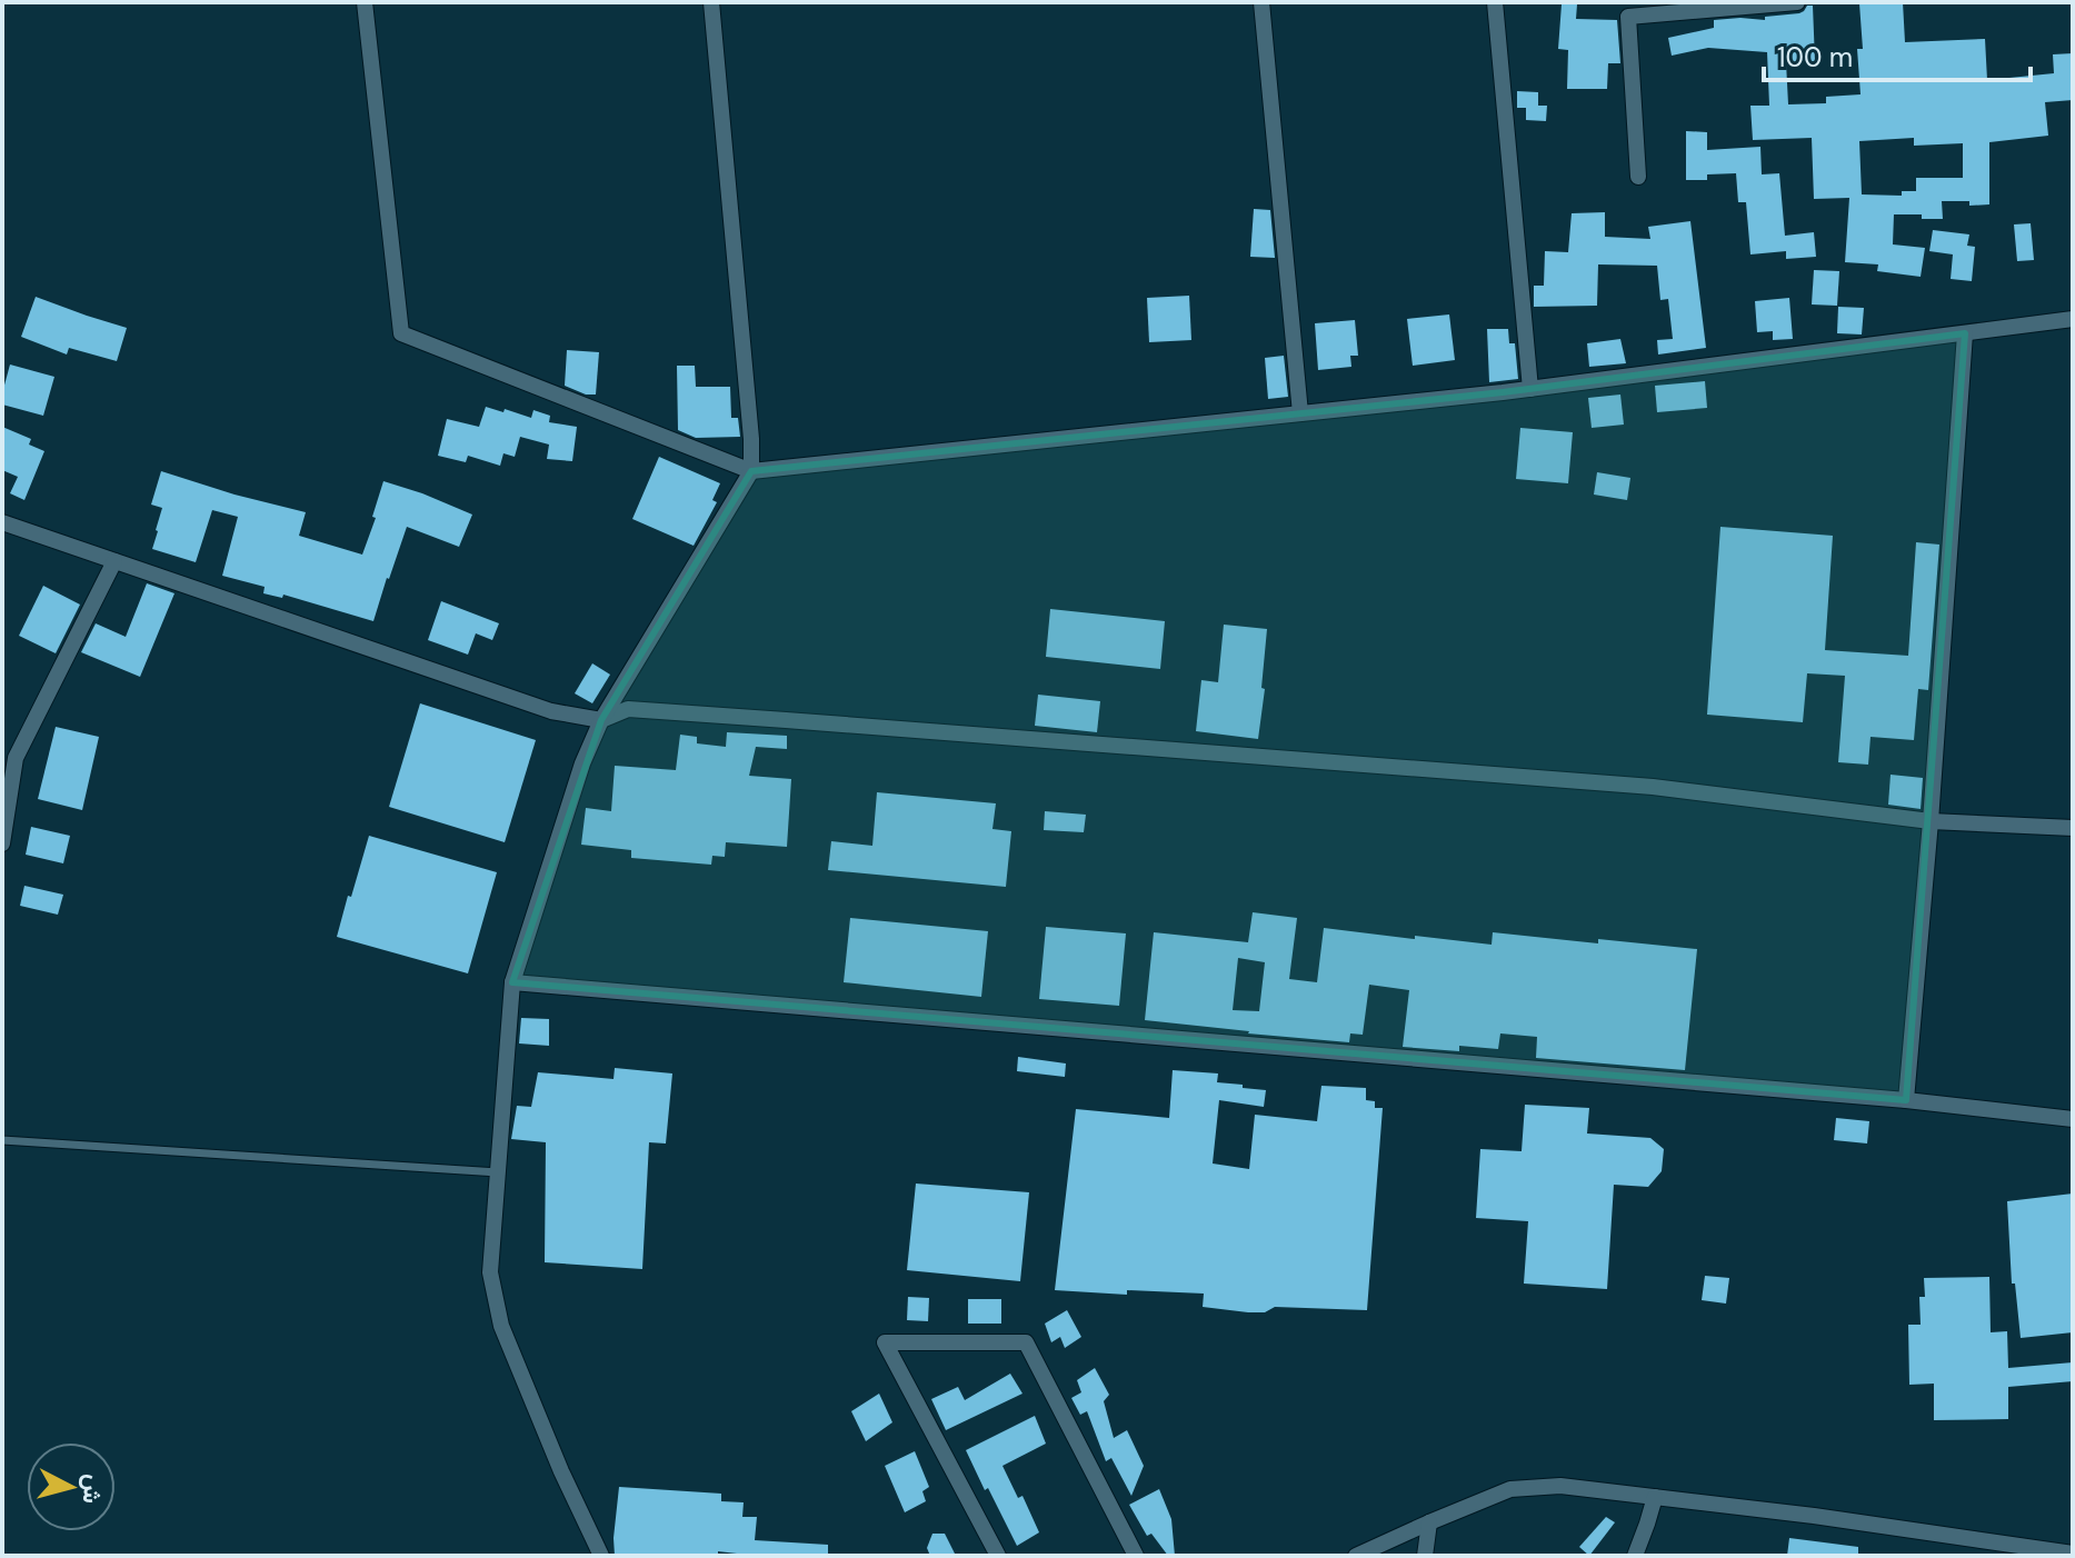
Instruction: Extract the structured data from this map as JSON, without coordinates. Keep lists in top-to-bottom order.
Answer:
{
  "scale_bar": "100 m",
  "north": "right"
}
